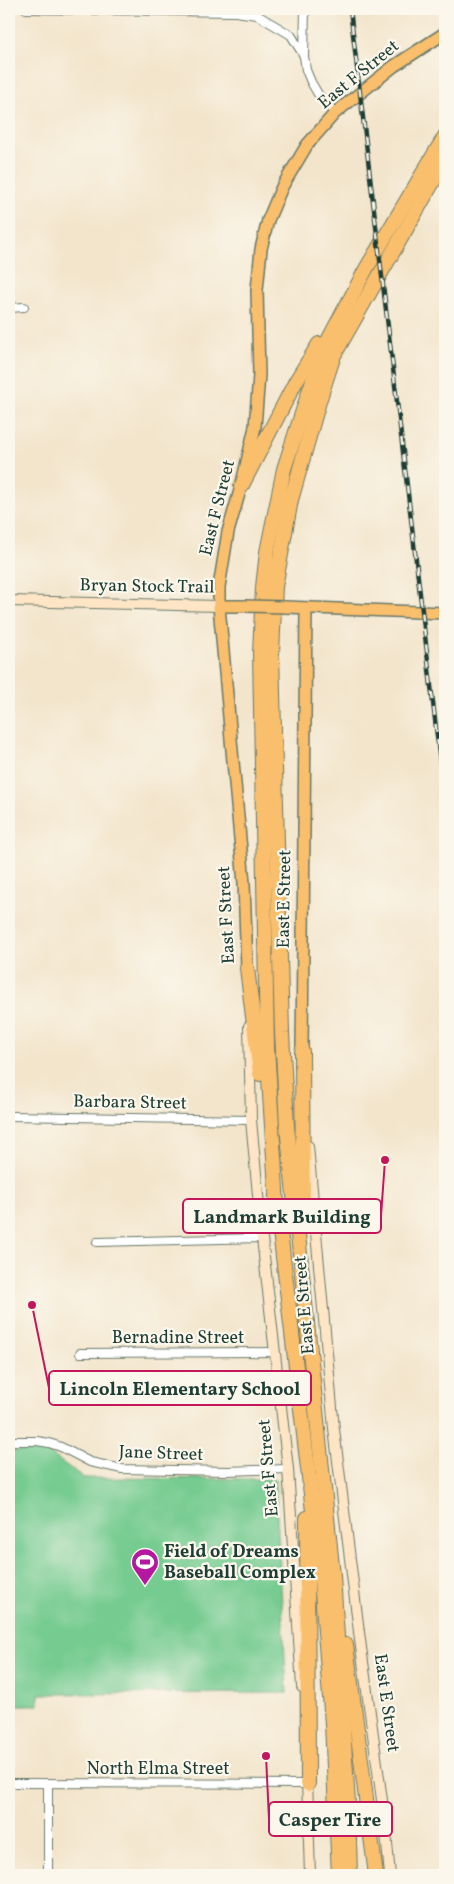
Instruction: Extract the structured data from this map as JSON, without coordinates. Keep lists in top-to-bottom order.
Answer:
{
  "streets": {
    "main road": ["East F Street", "Bryan Stock Trail", "East E Street"],
    "street": [
      "Barbara Street",
      "Bernadine Street",
      "Jane Street",
      "North Elma Street"
    ]
  },
  "crossings": [
    ["East F Street", "Bryan Stock Trail"],
    ["East F Street", "Barbara Street"],
    ["East F Street", "Bernadine Street"],
    ["East F Street", "Jane Street"],
    ["East F Street", "North Elma Street"],
    ["Bryan Stock Trail", "East E Street"]
  ],
  "places": {
    "other": ["Landmark Building", "Lincoln Elementary School", "Casper Tire"],
    "sports": ["Field of Dreams Baseball Complex"]
  }
}
